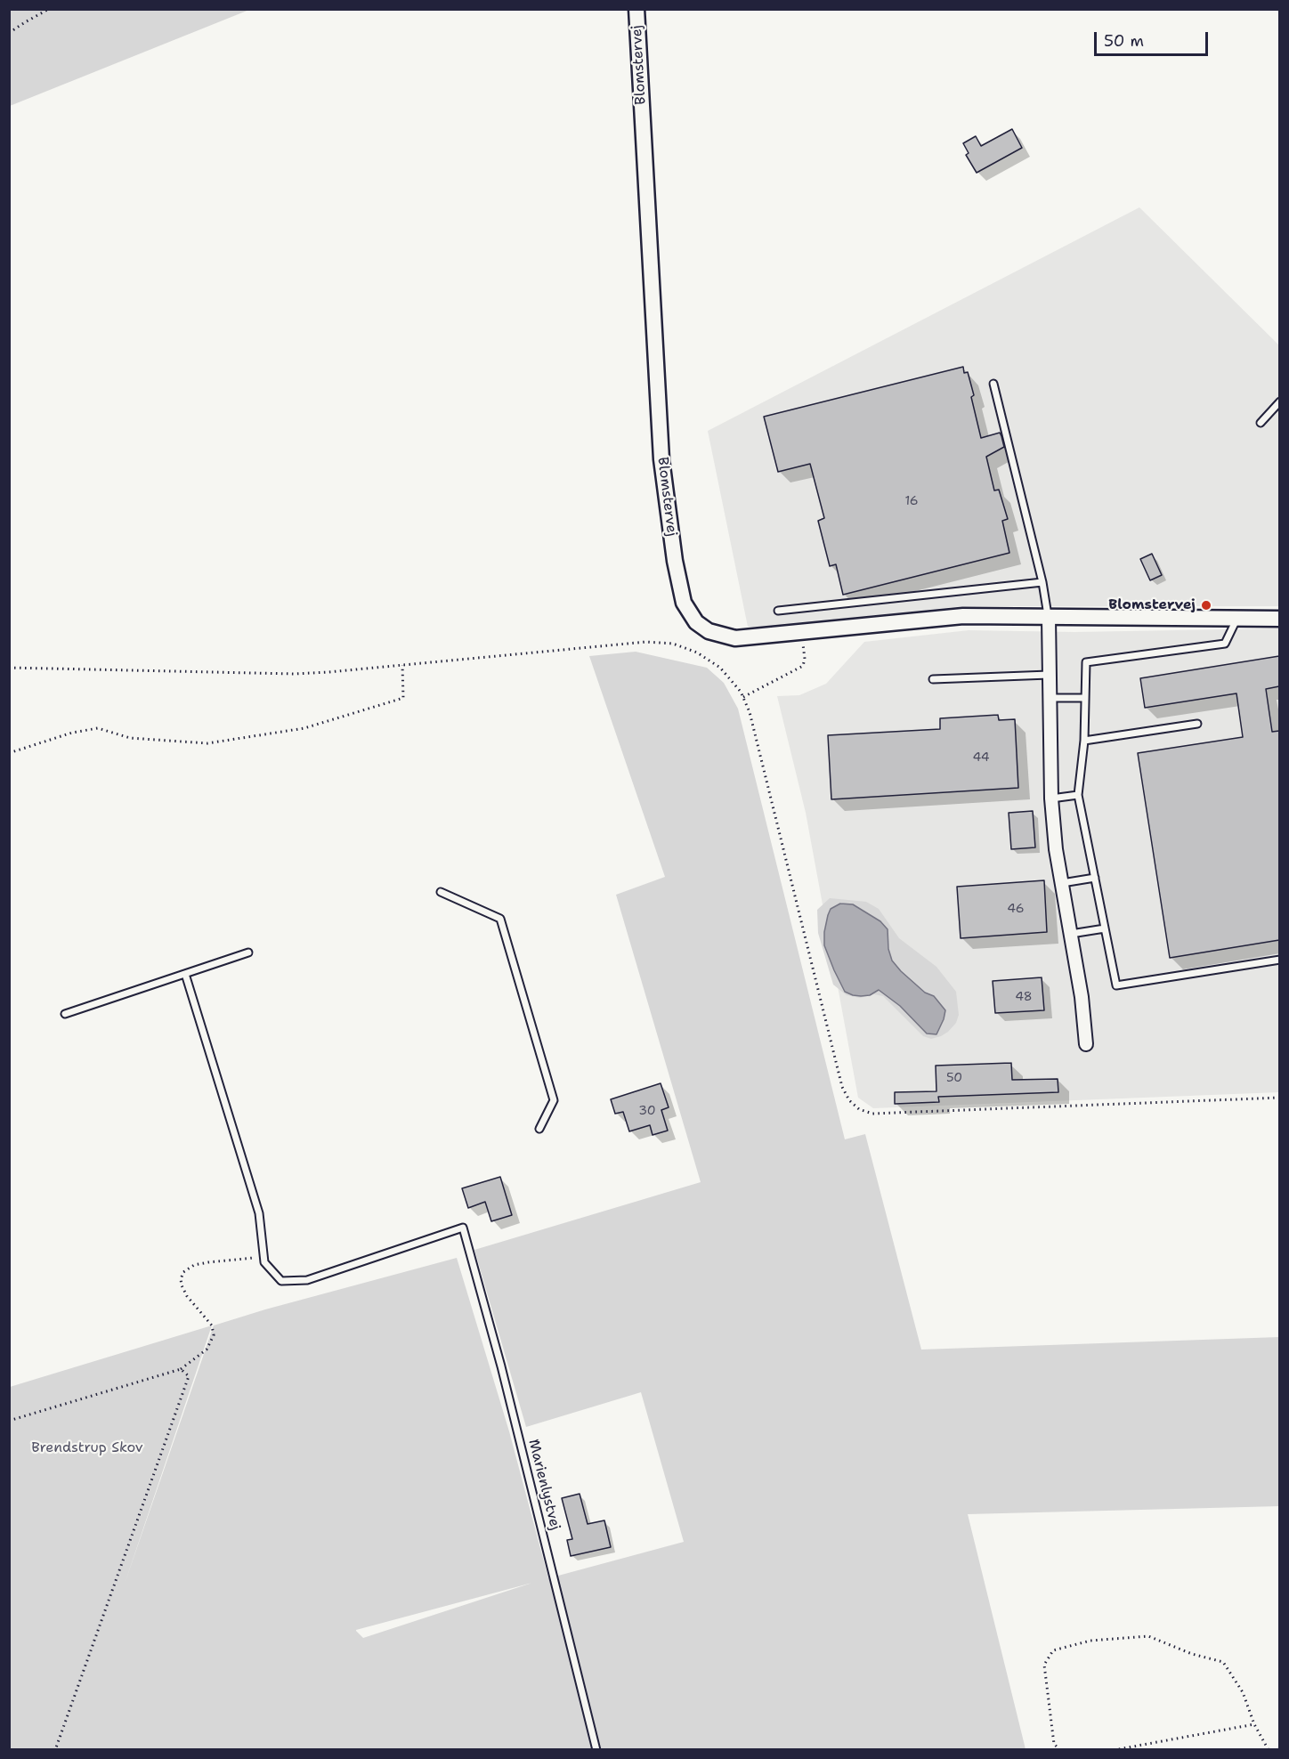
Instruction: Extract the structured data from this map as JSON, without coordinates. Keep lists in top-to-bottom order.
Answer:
{
  "streets": {
    "street": ["Blomstervej"],
    "lane": ["Marienlystvej"]
  },
  "parks": ["Brendstrup Skov"],
  "places": ["Blomstervej"],
  "house_numbers": [
    "16",
    "44",
    "46",
    "48",
    "50",
    "30"
  ],
  "scale_bar": "50 m"
}
